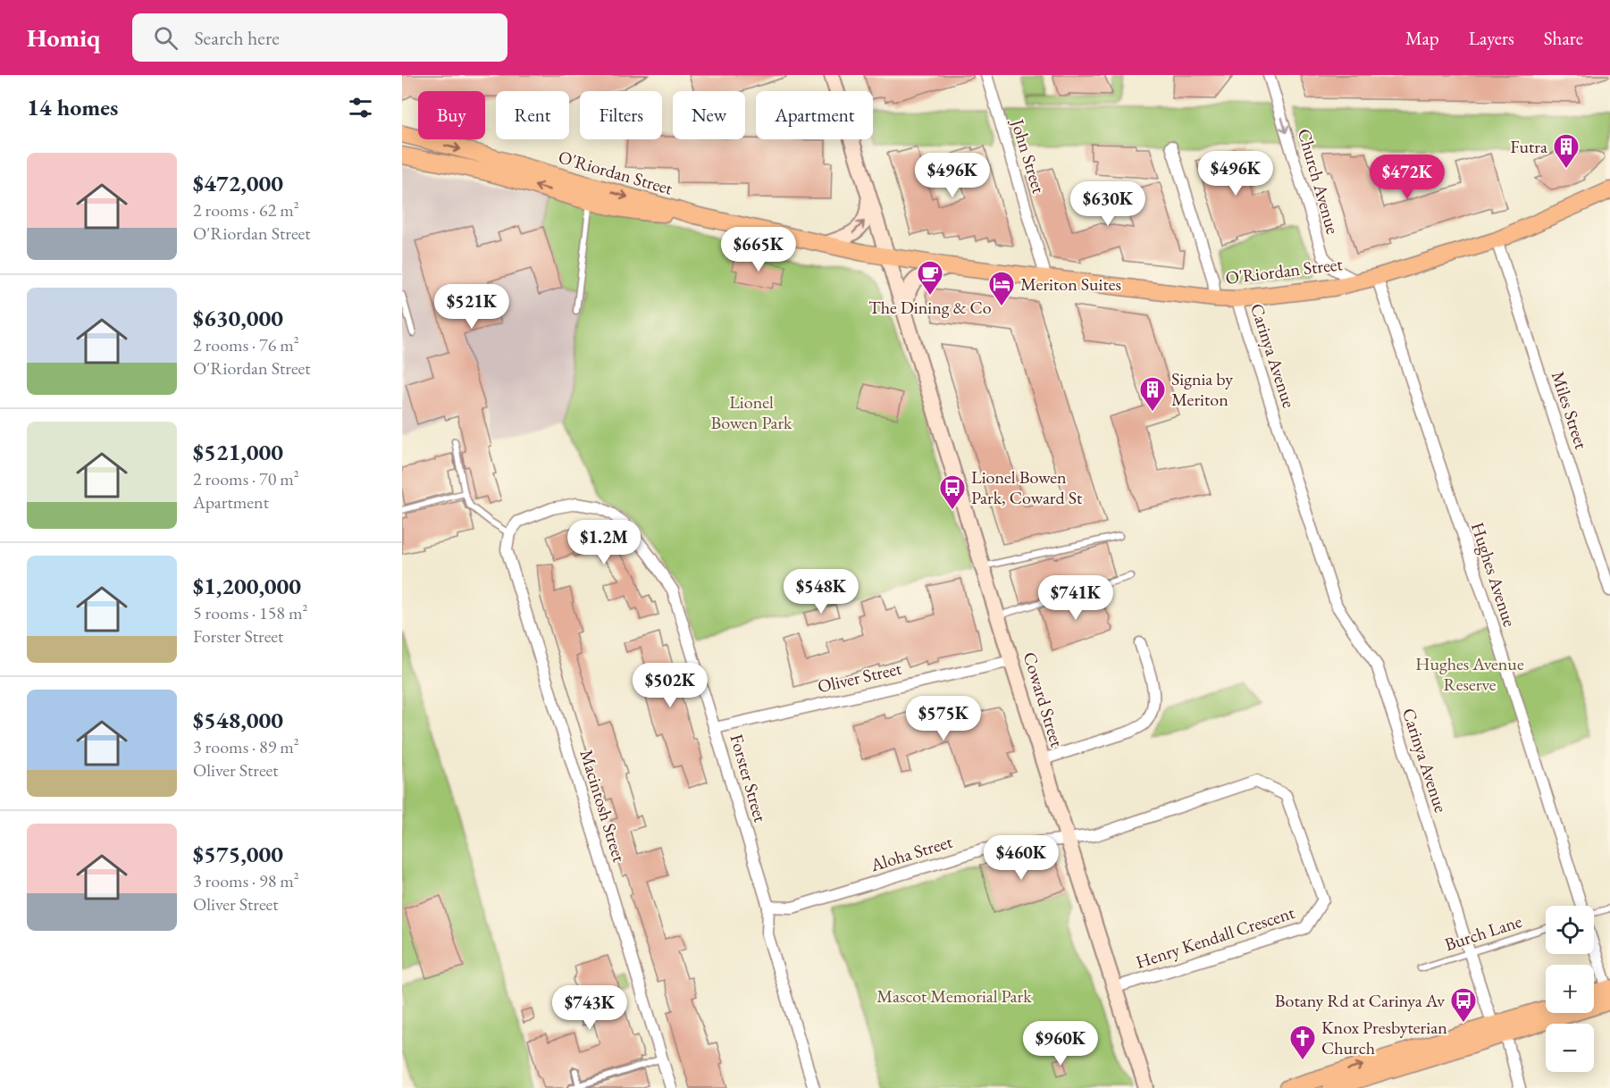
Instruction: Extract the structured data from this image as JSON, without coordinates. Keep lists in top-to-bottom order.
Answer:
{
  "streets": {
    "main road": ["O'Riordan Street"],
    "street": [
      "John Street",
      "Church Avenue",
      "Carinya Avenue",
      "Miles Street",
      "Hughes Avenue",
      "Oliver Street",
      "Coward Street",
      "Forster Street",
      "Macintosh Street",
      "Aloha Street",
      "Henry Kendall Crescent"
    ],
    "lane": ["Burch Lane"]
  },
  "crossings": [
    ["John Street", "O'Riordan Street"],
    ["O'Riordan Street", "Church Avenue"],
    ["O'Riordan Street", "Carinya Avenue"],
    ["O'Riordan Street", "Miles Street"],
    ["O'Riordan Street", "Hughes Avenue"],
    ["O'Riordan Street", "Coward Street"],
    ["Carinya Avenue", "Burch Lane"],
    ["Oliver Street", "Coward Street"],
    ["Oliver Street", "Forster Street"],
    ["Coward Street", "Aloha Street"],
    ["Coward Street", "Henry Kendall Crescent"],
    ["Forster Street", "Macintosh Street"],
    ["Forster Street", "Aloha Street"],
    ["Aloha Street", "Henry Kendall Crescent"]
  ],
  "one_way": ["Church Avenue"],
  "parks": ["Lionel Bowen Park", "Hughes Avenue Reserve", "Mascot Memorial Park"],
  "places": {
    "building": ["Futra", "Signia by Meriton"],
    "cafe": ["The Dining & Co"],
    "hotel": ["Meriton Suites"],
    "bus stop": ["Lionel Bowen Park, Coward St", "Botany Rd at Carinya Av"],
    "church": ["Knox Presbyterian Church"]
  },
  "page": {
    "header": "Homiq",
    "search": "Search here",
    "nav": ["Map", "Layers", "Share"],
    "heading": "14 homes",
    "chip": [
      "Buy",
      "Rent",
      "Filters",
      "New",
      "Apartment"
    ],
    "list": [
      {
        "name": "$472,000",
        "note": "2 rooms · 62 m² · O'Riordan Street"
      },
      {
        "name": "$630,000",
        "note": "2 rooms · 76 m² · O'Riordan Street"
      },
      {
        "name": "$521,000",
        "note": "2 rooms · 70 m² · Apartment"
      },
      {
        "name": "$1,200,000",
        "note": "5 rooms · 158 m² · Forster Street"
      },
      {
        "name": "$548,000",
        "note": "3 rooms · 89 m² · Oliver Street"
      },
      {
        "name": "$575,000",
        "note": "3 rooms · 98 m² · Oliver Street"
      }
    ],
    "price": [
      "$496K",
      "$496K",
      "$472K",
      "$630K",
      "$665K",
      "$521K",
      "$1.2M",
      "$548K",
      "$741K",
      "$502K",
      "$575K",
      "$460K",
      "$743K",
      "$960K"
    ],
    "map_buttons": ["+", "−"]
  }
}
